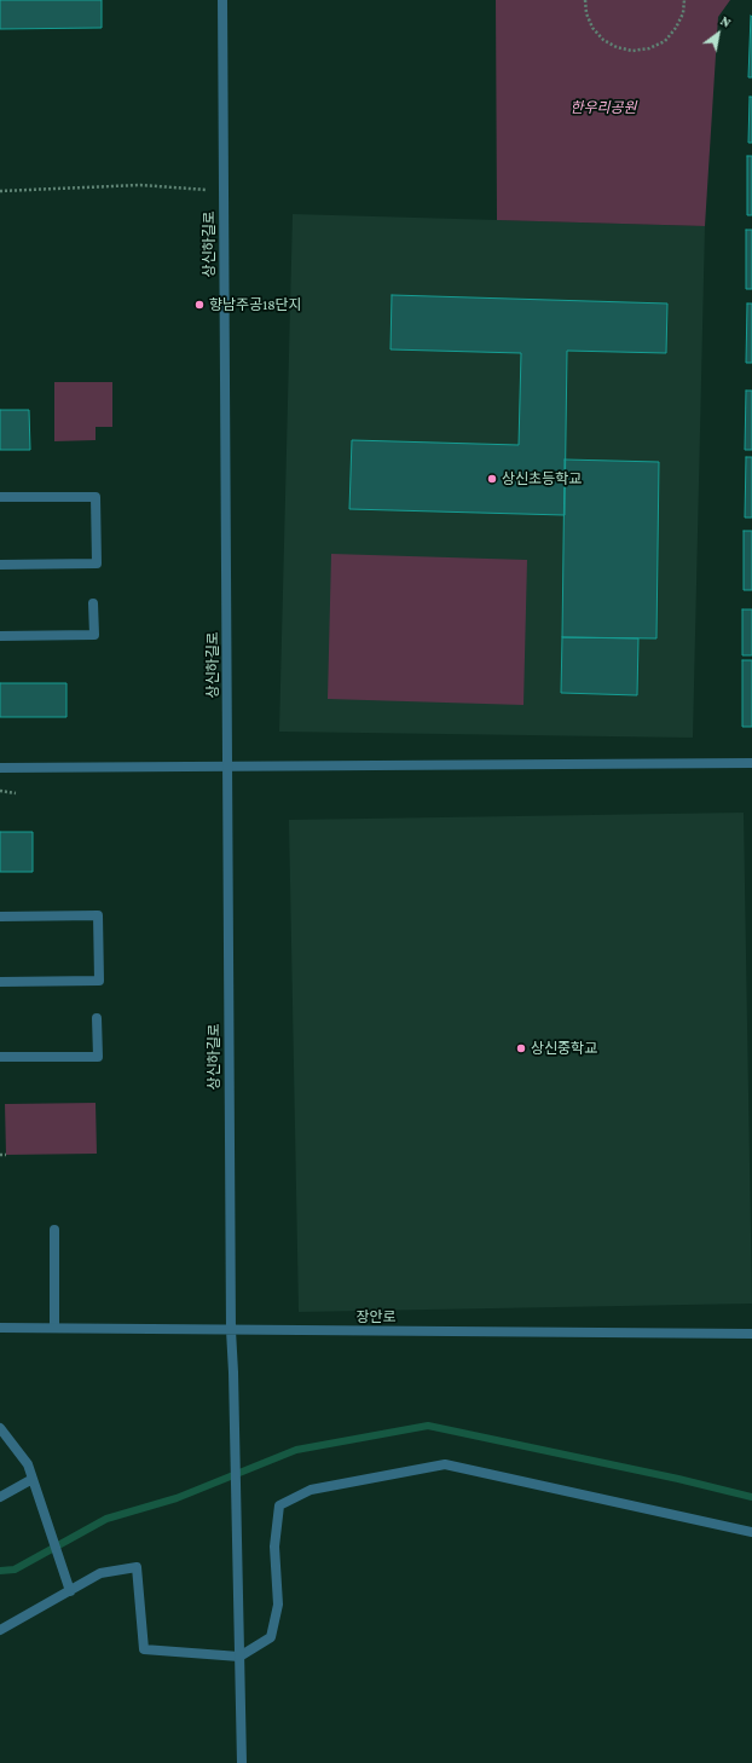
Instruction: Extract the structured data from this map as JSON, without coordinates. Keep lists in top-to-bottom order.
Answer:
{
  "streets": {
    "street": ["상신하길로", "장안로"]
  },
  "crossings": [
    ["상신하길로", "장안로"]
  ],
  "parks": ["한우리공원"],
  "places": ["향남주공18단지", "상신초등학교", "상신중학교"],
  "north": "top right"
}
